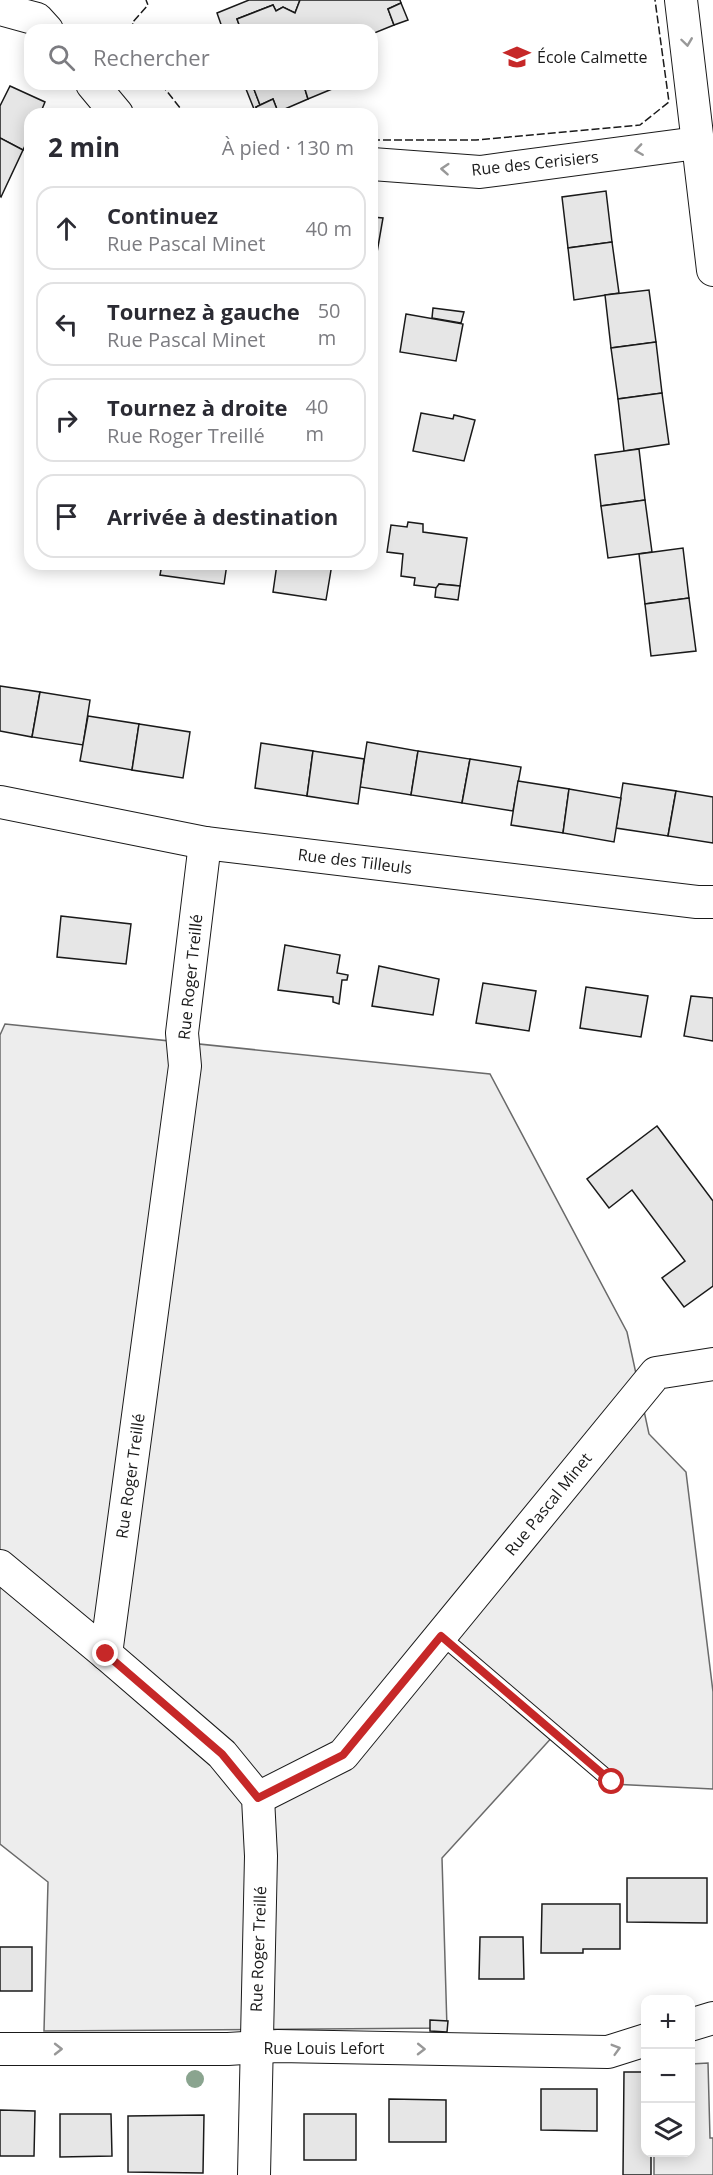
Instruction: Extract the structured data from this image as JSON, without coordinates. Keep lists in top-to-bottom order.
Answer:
{
  "streets": {
    "street": [
      "Rue des Cerisiers",
      "Rue des Tilleuls",
      "Rue Roger Treillé",
      "Rue Pascal Minet",
      "Rue Louis Lefort"
    ]
  },
  "crossings": [
    ["Rue des Tilleuls", "Rue Roger Treillé"],
    ["Rue Roger Treillé", "Rue Pascal Minet"],
    ["Rue Roger Treillé", "Rue Louis Lefort"]
  ],
  "one_way": ["Rue des Cerisiers", "Rue Louis Lefort"],
  "places": {
    "school or university": ["École Calmette"]
  },
  "page": {
    "search": "Rechercher",
    "heading": ["2 min", "À pied · 130 m"],
    "list": [
      ["Continuez", "Rue Pascal Minet", "40 m"],
      ["Tournez à gauche", "Rue Pascal Minet", "50 m"],
      ["Tournez à droite", "Rue Roger Treillé", "40 m"],
      "Arrivée à destination"
    ],
    "map_buttons": ["+", "−"]
  }
}
